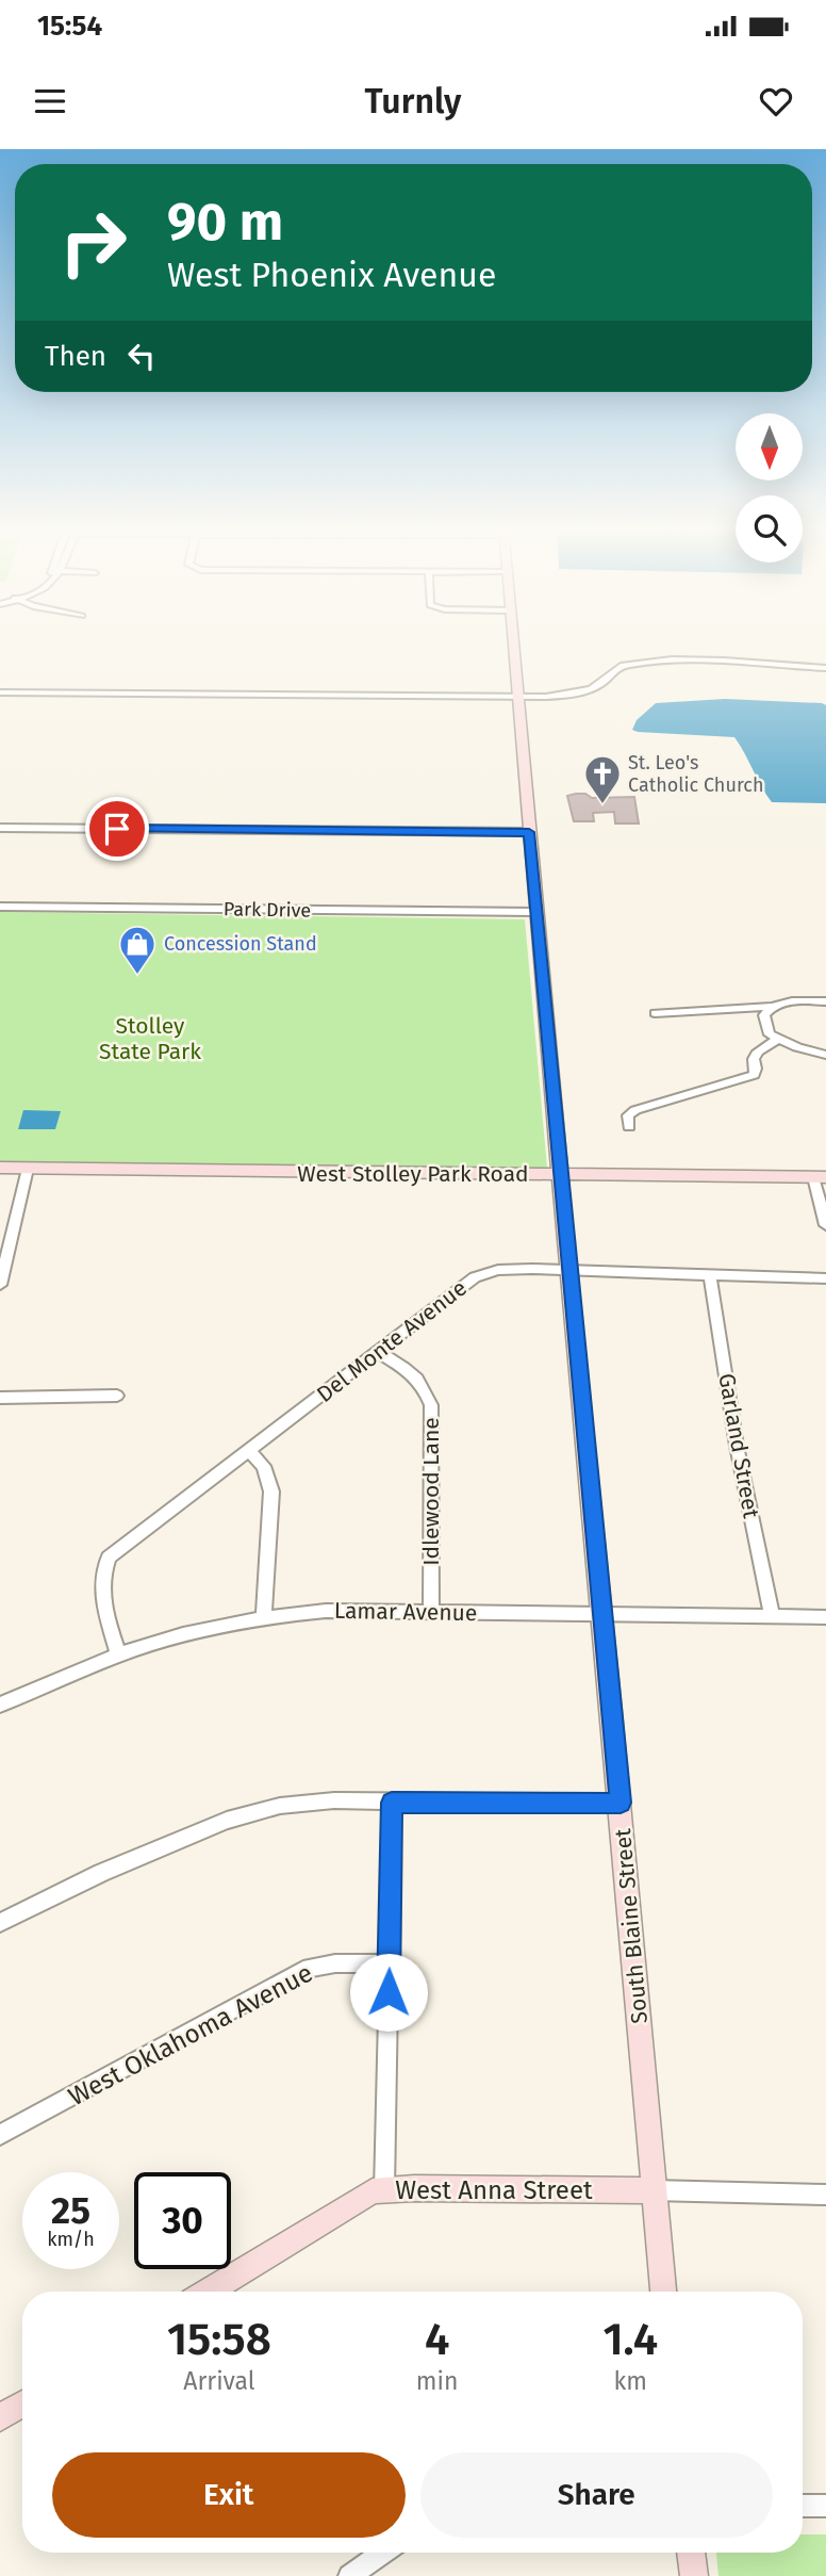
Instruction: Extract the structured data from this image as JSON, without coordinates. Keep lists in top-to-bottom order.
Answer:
{
  "streets": {
    "street": [
      "Park Drive",
      "West Stolley Park Road",
      "Del Monte Avenue",
      "Garland Street",
      "Idlewood Lane",
      "Lamar Avenue",
      "South Blaine Street",
      "West Oklahoma Avenue",
      "West Anna Street"
    ]
  },
  "crossings": [
    ["Park Drive", "South Blaine Street"],
    ["West Stolley Park Road", "South Blaine Street"],
    ["Del Monte Avenue", "Garland Street"],
    ["Del Monte Avenue", "Idlewood Lane"],
    ["Del Monte Avenue", "Lamar Avenue"],
    ["Del Monte Avenue", "South Blaine Street"],
    ["Garland Street", "Lamar Avenue"],
    ["Idlewood Lane", "Lamar Avenue"],
    ["Lamar Avenue", "South Blaine Street"],
    ["South Blaine Street", "West Anna Street"]
  ],
  "parks": ["Stolley State Park"],
  "places": {
    "church": ["St. Leo's Catholic Church"],
    "shop": ["Concession Stand"]
  },
  "north": "bottom",
  "page": {
    "status": "15:54",
    "header": "Turnly",
    "turn": ["90 m", "West Phoenix Avenue"],
    "then": "Then",
    "speed": "25 km/h",
    "limit": "30",
    "eta": [
      "15:58",
      "Arrival",
      "4",
      "min",
      "1.4",
      "km"
    ],
    "buttons": ["Exit", "Share"]
  }
}
